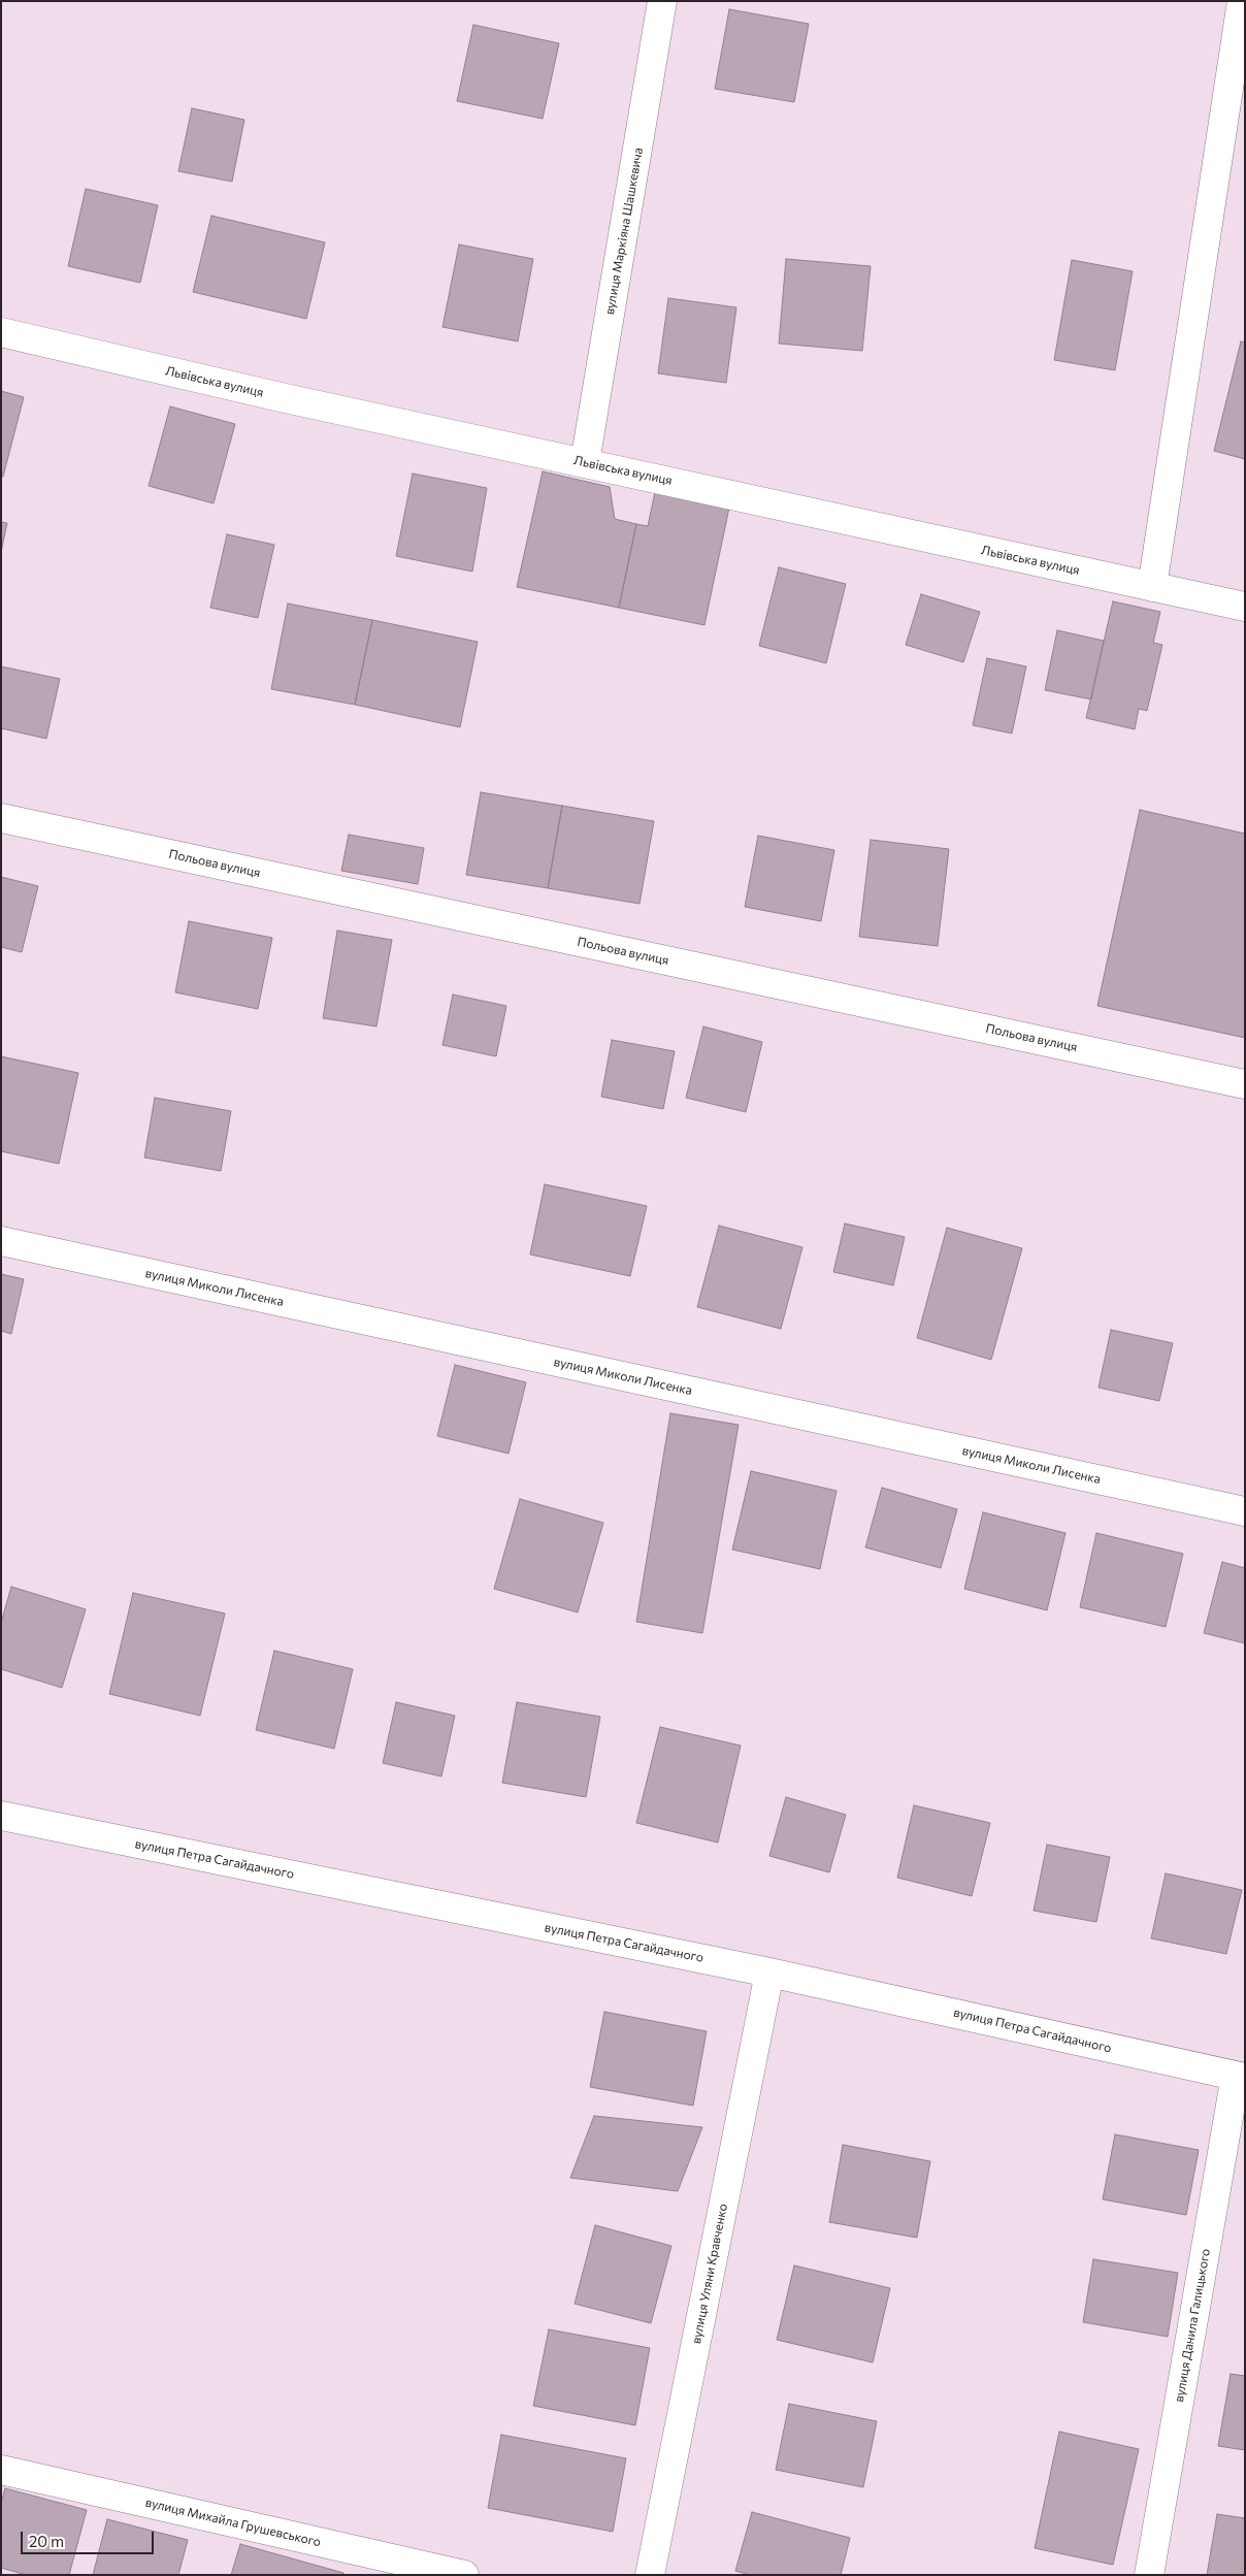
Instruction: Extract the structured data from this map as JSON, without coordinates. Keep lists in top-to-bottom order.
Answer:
{
  "streets": {
    "street": [
      "вулиця Маркіяна Шашкевича",
      "Львівська вулиця",
      "Польова вулиця",
      "вулиця Миколи Лисенка",
      "вулиця Петра Сагайдачного",
      "вулиця Уляни Кравченко",
      "вулиця Данила Галицького",
      "вулиця Михайла Грушевського"
    ]
  },
  "crossings": [
    ["вулиця Маркіяна Шашкевича", "Львівська вулиця"],
    ["вулиця Петра Сагайдачного", "вулиця Уляни Кравченко"],
    ["вулиця Петра Сагайдачного", "вулиця Данила Галицького"]
  ],
  "scale_bar": "20 m"
}
